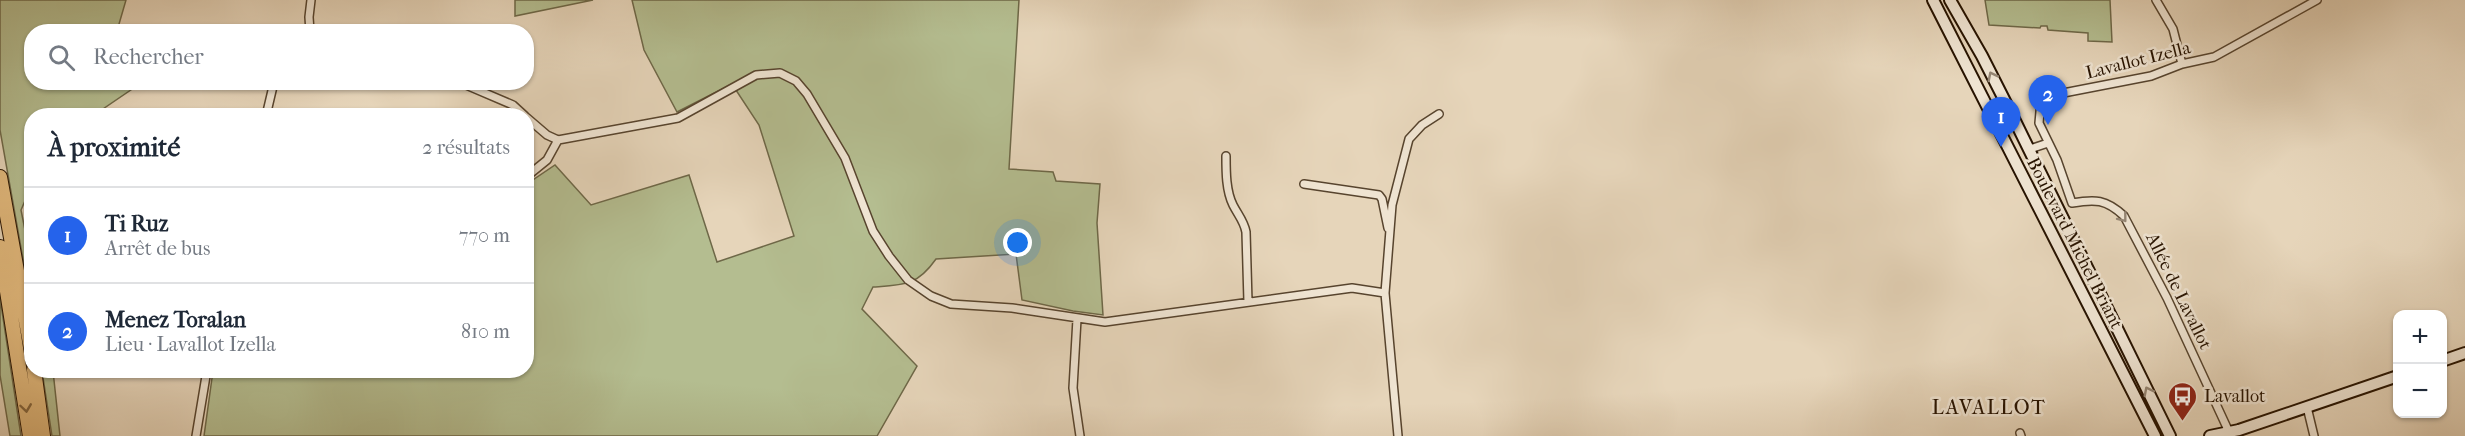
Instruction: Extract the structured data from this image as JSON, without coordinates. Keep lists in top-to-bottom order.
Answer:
{
  "streets": {
    "main road": ["Boulevard Michel Briant"],
    "street": ["Lavallot Izella", "Allée de Lavallot"]
  },
  "crossings": [
    ["Lavallot Izella", "Allée de Lavallot"]
  ],
  "one_way": ["Allée de Lavallot"],
  "districts": ["LAVALLOT"],
  "places": {
    "bus stop": ["Lavallot"]
  },
  "page": {
    "search": "Rechercher",
    "pins": ["2", "1"],
    "heading": ["À proximité", "2 résultats"],
    "list": [
      {
        "mark": "1",
        "name": "Ti Ruz",
        "note": "Arrêt de bus",
        "value": "770 m"
      },
      {
        "mark": "2",
        "name": "Menez Toralan",
        "note": "Lieu · Lavallot Izella",
        "value": "810 m"
      }
    ],
    "map_buttons": ["+", "−"]
  }
}
